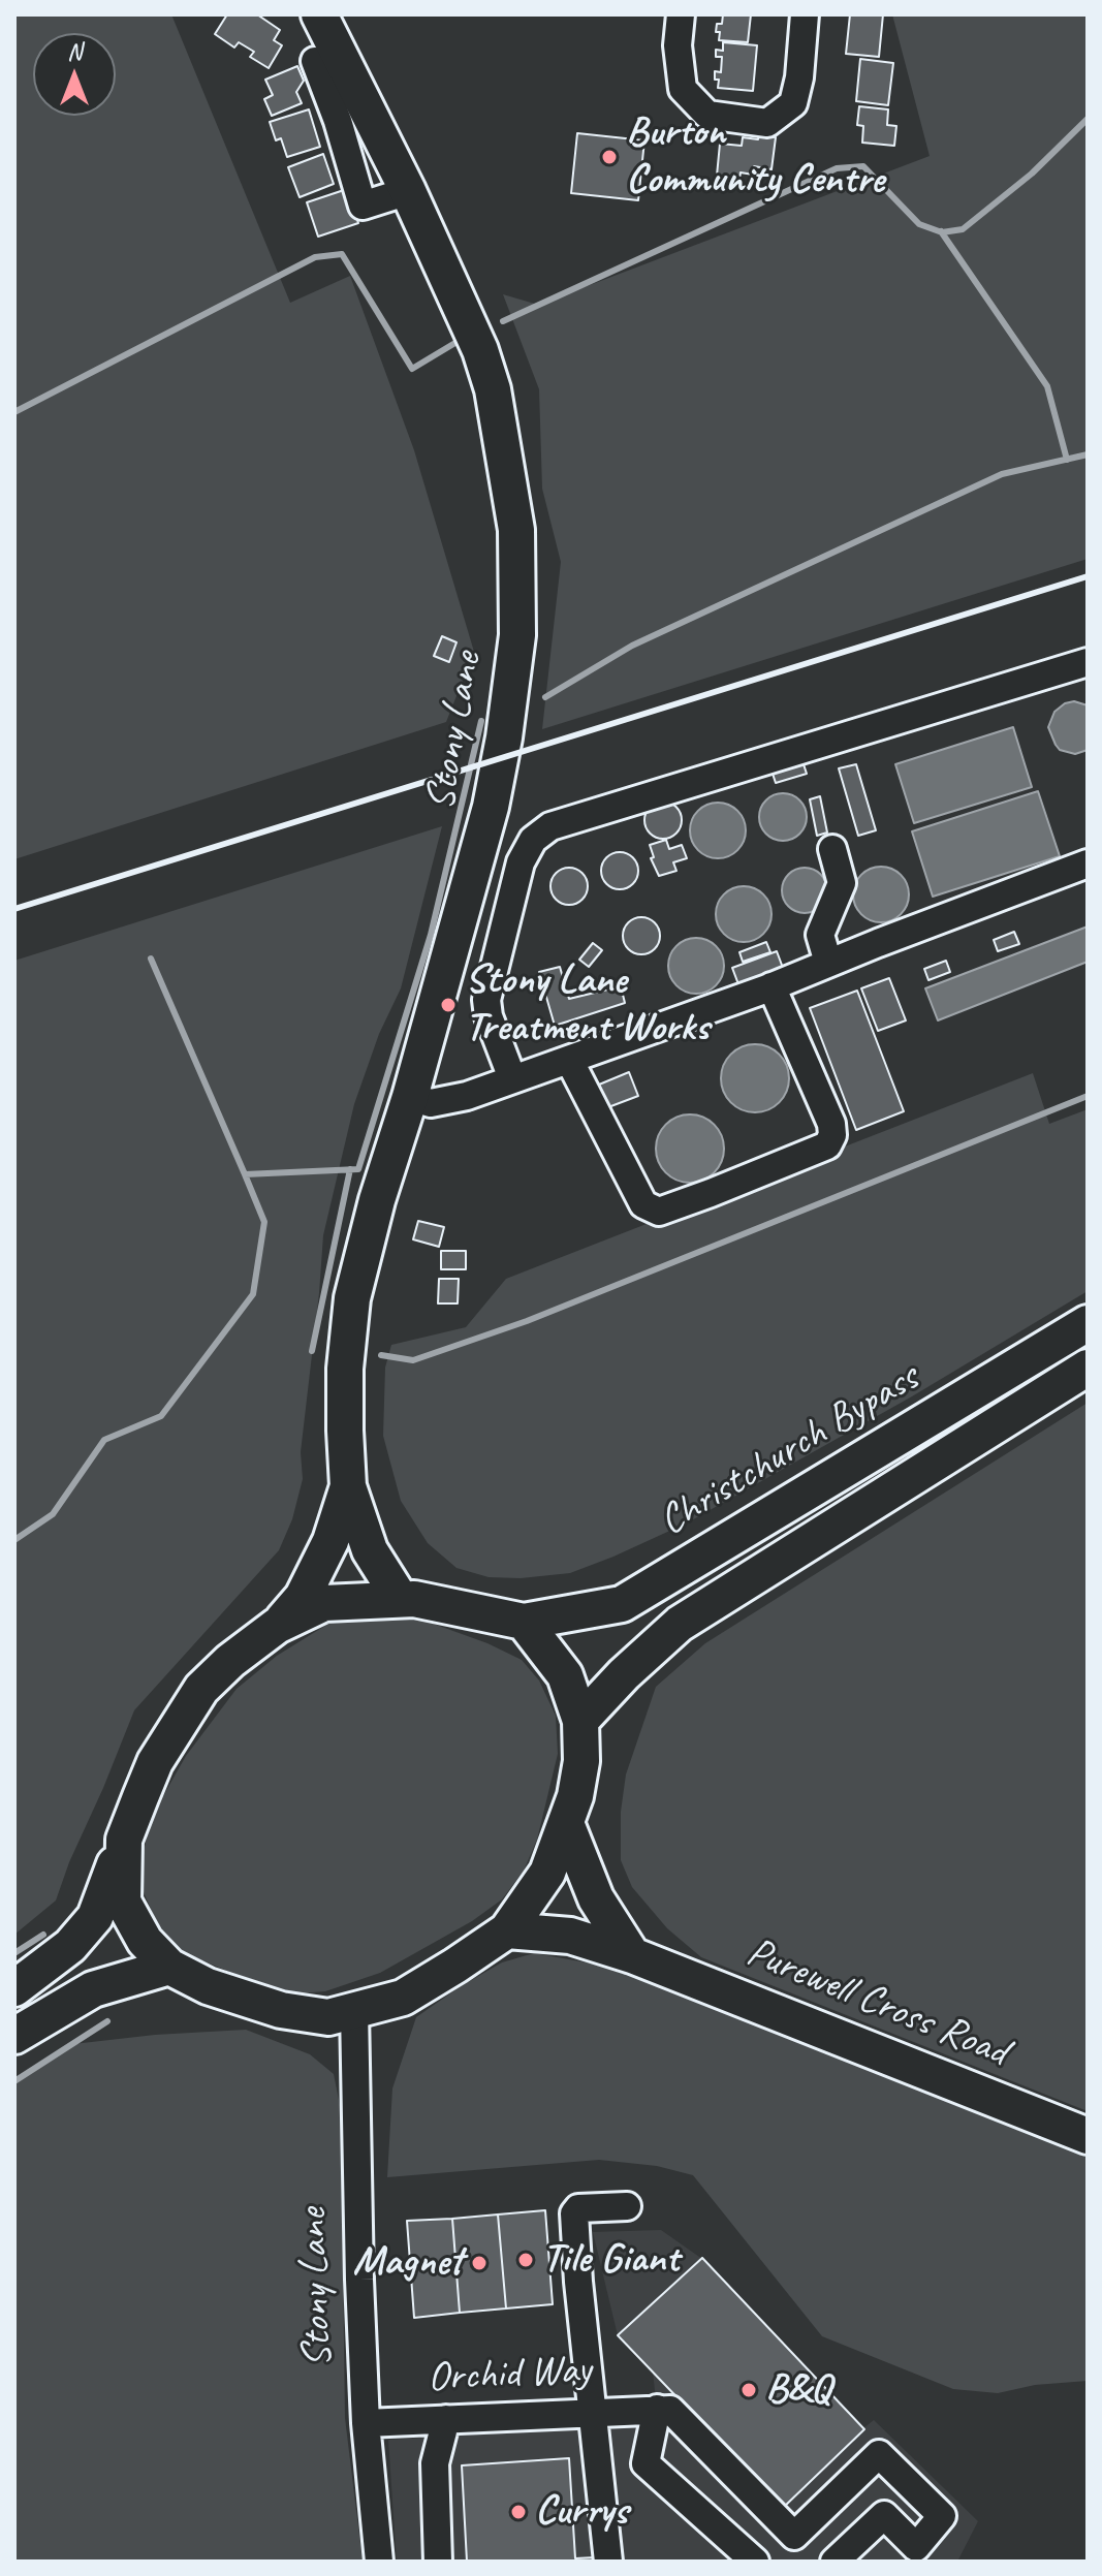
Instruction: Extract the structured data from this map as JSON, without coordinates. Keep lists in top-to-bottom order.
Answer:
{
  "streets": {
    "main road": ["Stony Lane", "Christchurch Bypass", "Purewell Cross Road"],
    "street": ["Orchid Way"]
  },
  "crossings": [
    ["Stony Lane", "Orchid Way"]
  ],
  "places": [
    "Burton Community Centre",
    "Stony Lane Treatment Works",
    "Tile Giant",
    "Magnet",
    "B&Q",
    "Currys"
  ],
  "north": "top"
}
